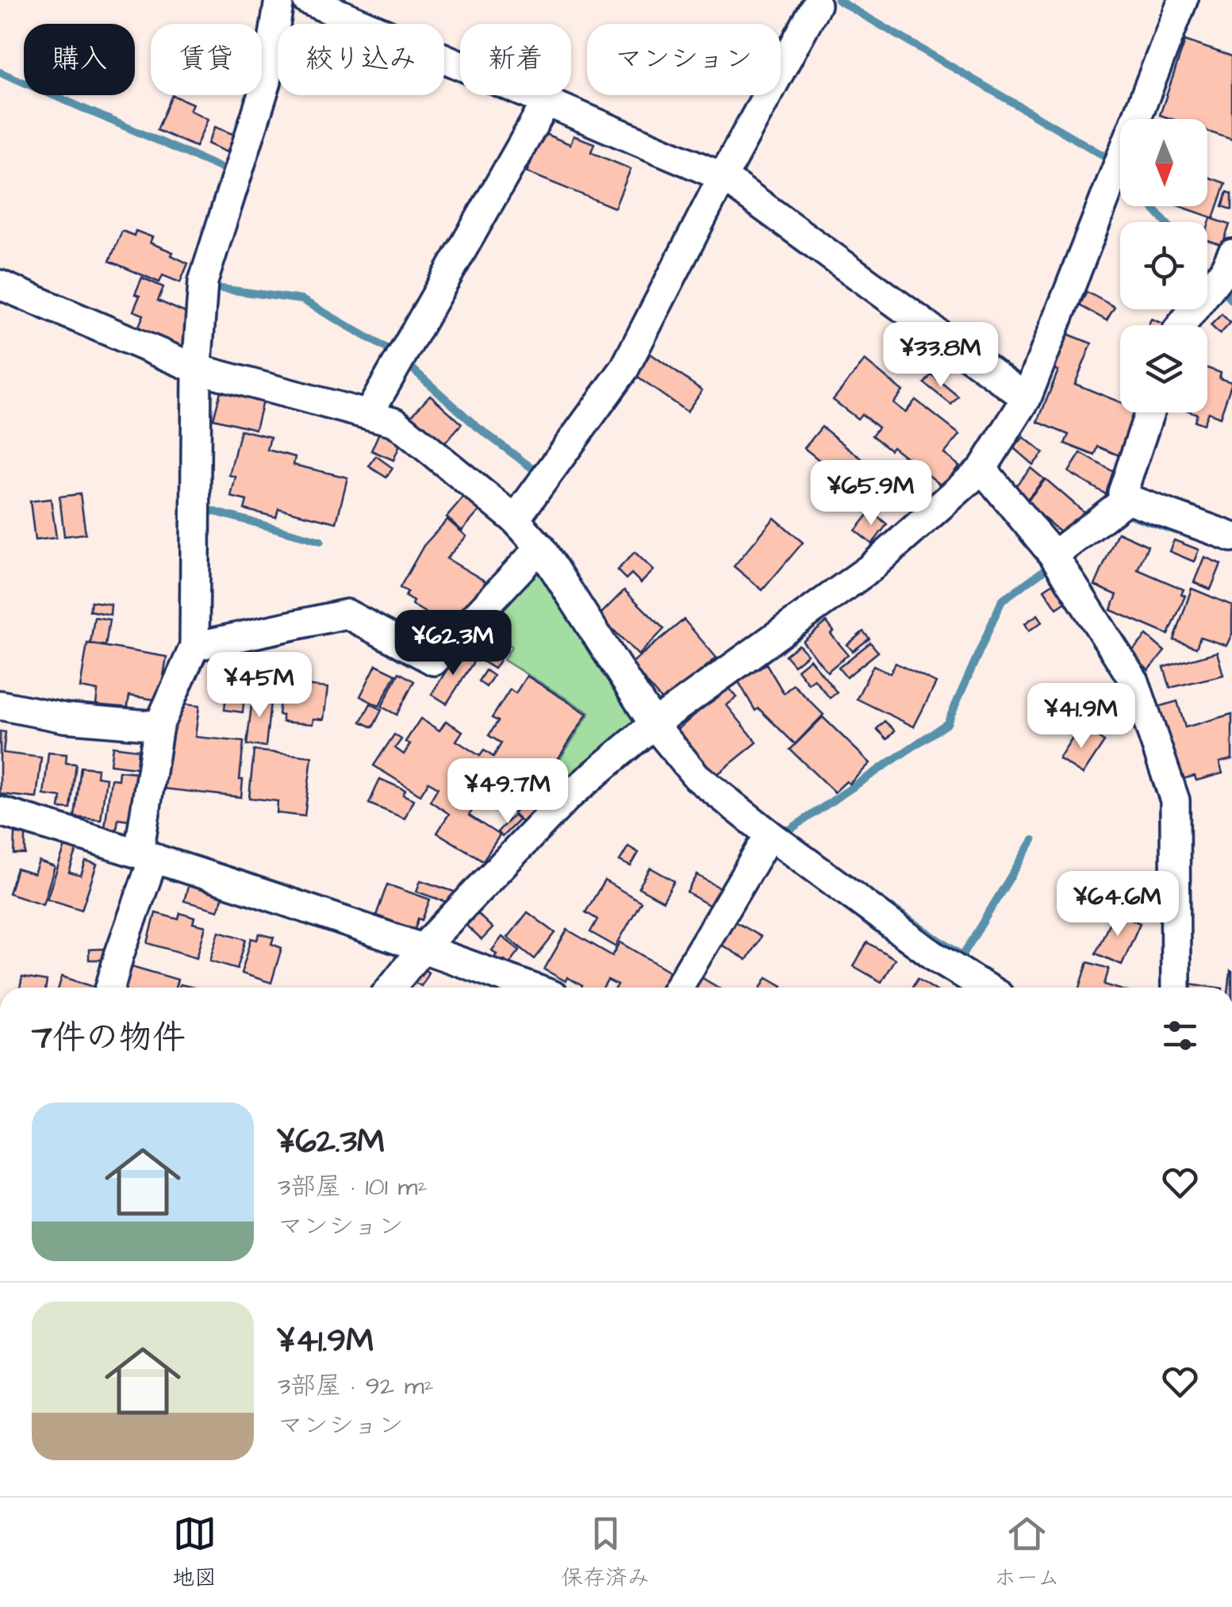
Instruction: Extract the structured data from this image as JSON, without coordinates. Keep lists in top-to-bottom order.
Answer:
{
  "north": "bottom",
  "page": {
    "chip": [
      "購入",
      "賃貸",
      "絞り込み",
      "新着",
      "マンション"
    ],
    "price": [
      "¥33.8M",
      "¥65.9M",
      "¥62.3M",
      "¥45M",
      "¥41.9M",
      "¥49.7M",
      "¥64.6M"
    ],
    "heading": "7件の物件",
    "list": [
      {
        "name": "¥62.3M",
        "note": "3部屋 · 101 m² · マンション"
      },
      {
        "name": "¥41.9M",
        "note": "3部屋 · 92 m² · マンション"
      }
    ],
    "tabs": ["地図", "保存済み", "ホーム"]
  }
}
